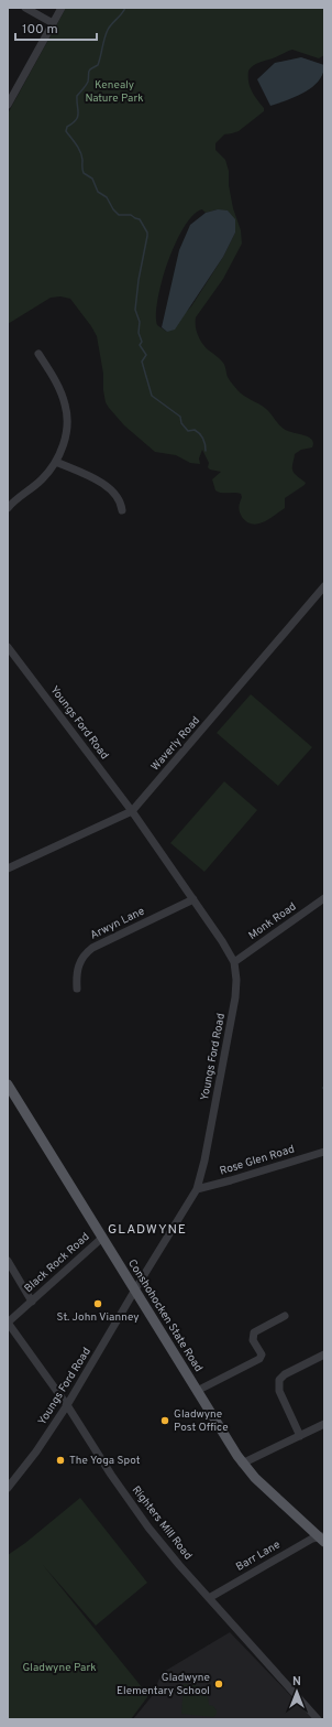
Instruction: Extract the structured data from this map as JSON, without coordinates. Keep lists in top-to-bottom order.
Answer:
{
  "streets": {
    "main road": ["Conshohocken State Road"],
    "street": [
      "Youngs Ford Road",
      "Waverly Road",
      "Monk Road",
      "Arwyn Lane",
      "Rose Glen Road",
      "Black Rock Road",
      "Righters Mill Road",
      "Barr Lane"
    ]
  },
  "crossings": [
    ["Youngs Ford Road", "Waverly Road"],
    ["Youngs Ford Road", "Monk Road"],
    ["Youngs Ford Road", "Arwyn Lane"],
    ["Youngs Ford Road", "Rose Glen Road"],
    ["Youngs Ford Road", "Conshohocken State Road"],
    ["Youngs Ford Road", "Righters Mill Road"],
    ["Black Rock Road", "Conshohocken State Road"],
    ["Black Rock Road", "Righters Mill Road"],
    ["Conshohocken State Road", "Barr Lane"],
    ["Righters Mill Road", "Barr Lane"]
  ],
  "districts": ["GLADWYNE"],
  "parks": ["Kenealy Nature Park", "Gladwyne Park"],
  "places": [
    "St. John Vianney",
    "Gladwyne Post Office",
    "The Yoga Spot",
    "Gladwyne Elementary School"
  ],
  "scale_bar": "100 m",
  "north": "top"
}
